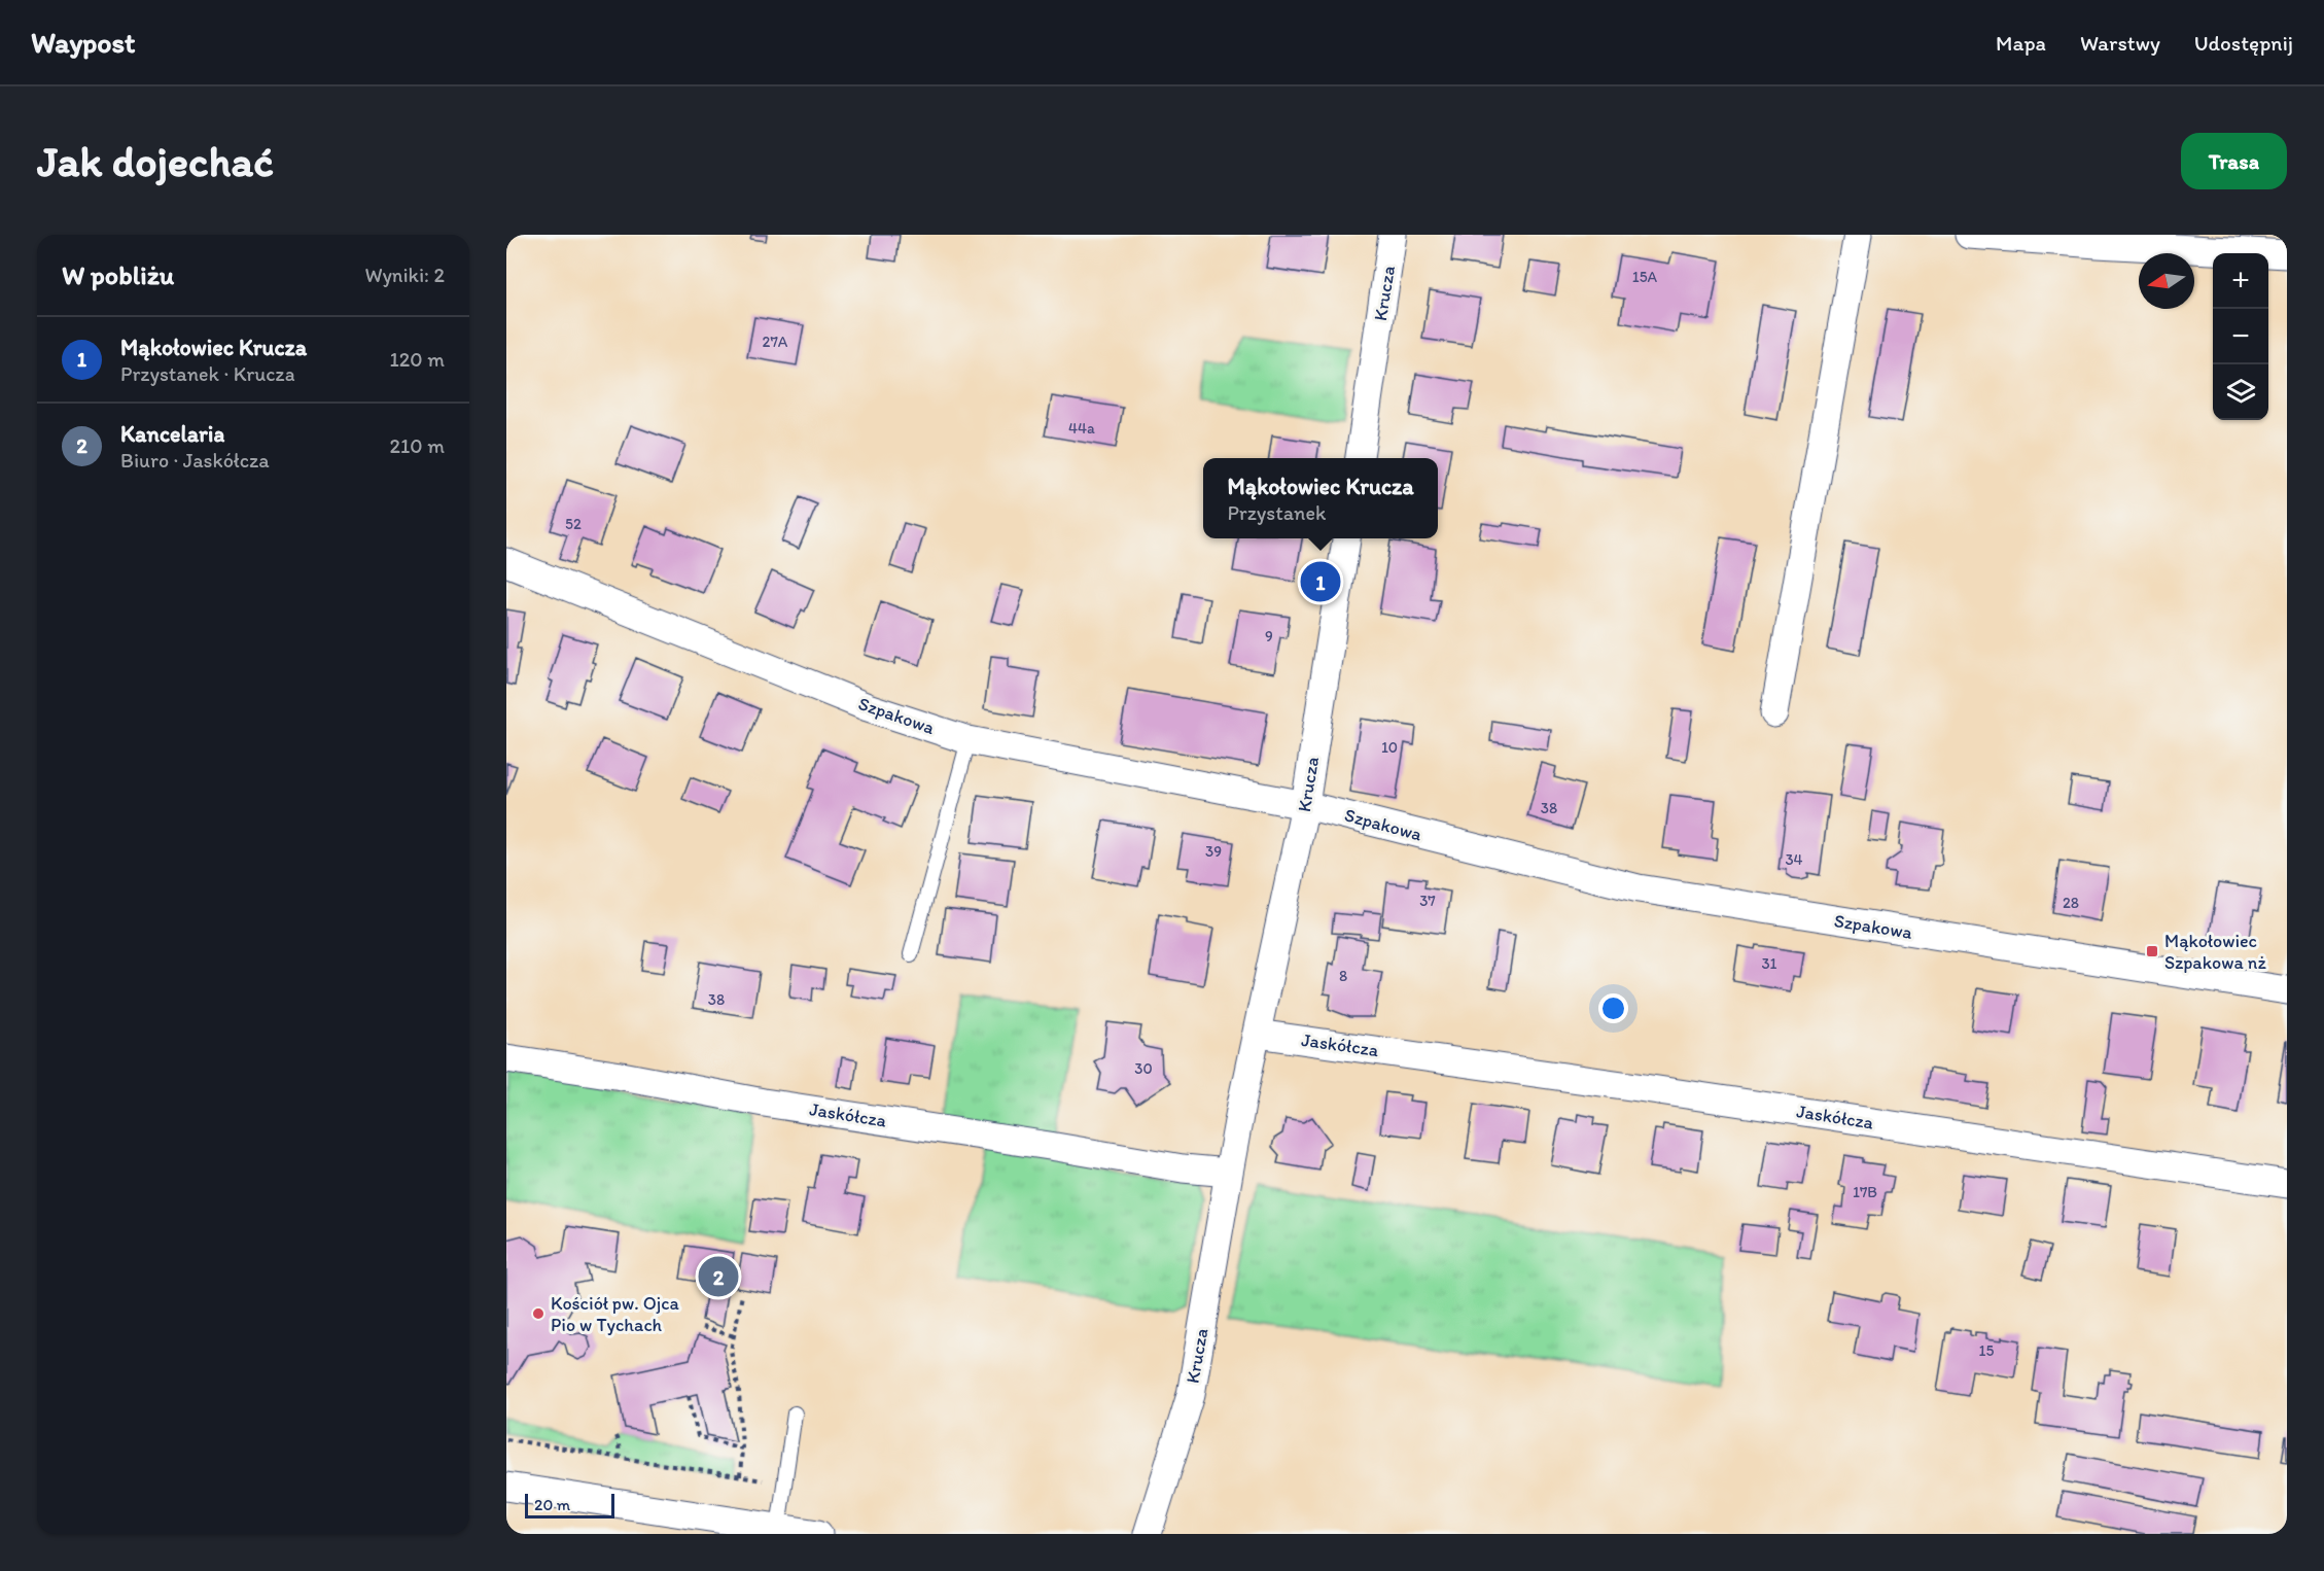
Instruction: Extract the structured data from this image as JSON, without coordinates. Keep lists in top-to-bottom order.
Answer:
{
  "streets": {
    "street": ["Krucza", "Szpakowa", "Jaskółcza"]
  },
  "crossings": [
    ["Krucza", "Szpakowa"],
    ["Krucza", "Jaskółcza"]
  ],
  "places": {
    "transit": ["Mąkołowiec Szpakowa nż"],
    "other": ["Kościół pw. Ojca Pio w Tychach"]
  },
  "house_numbers": [
    "15A",
    "27A",
    "44a",
    "52",
    "9",
    "10",
    "38",
    "39",
    "34",
    "37",
    "28",
    "31",
    "8",
    "38",
    "30",
    "17B",
    "15"
  ],
  "scale_bar": "20 m",
  "north": "left",
  "page": {
    "header": "Waypost",
    "nav": ["Mapa", "Warstwy", "Udostępnij"],
    "buttons": "Trasa",
    "title": "Jak dojechać",
    "heading": ["W pobliżu", "Wyniki: 2"],
    "map_buttons": ["+", "−"],
    "list": [
      {
        "mark": "1",
        "name": "Mąkołowiec Krucza",
        "note": "Przystanek · Krucza",
        "value": "120 m"
      },
      {
        "mark": "2",
        "name": "Kancelaria",
        "note": "Biuro · Jaskółcza",
        "value": "210 m"
      }
    ],
    "popup": ["Mąkołowiec Krucza", "Przystanek"],
    "pins": ["1", "2"],
    "scale": "20 m"
  }
}
